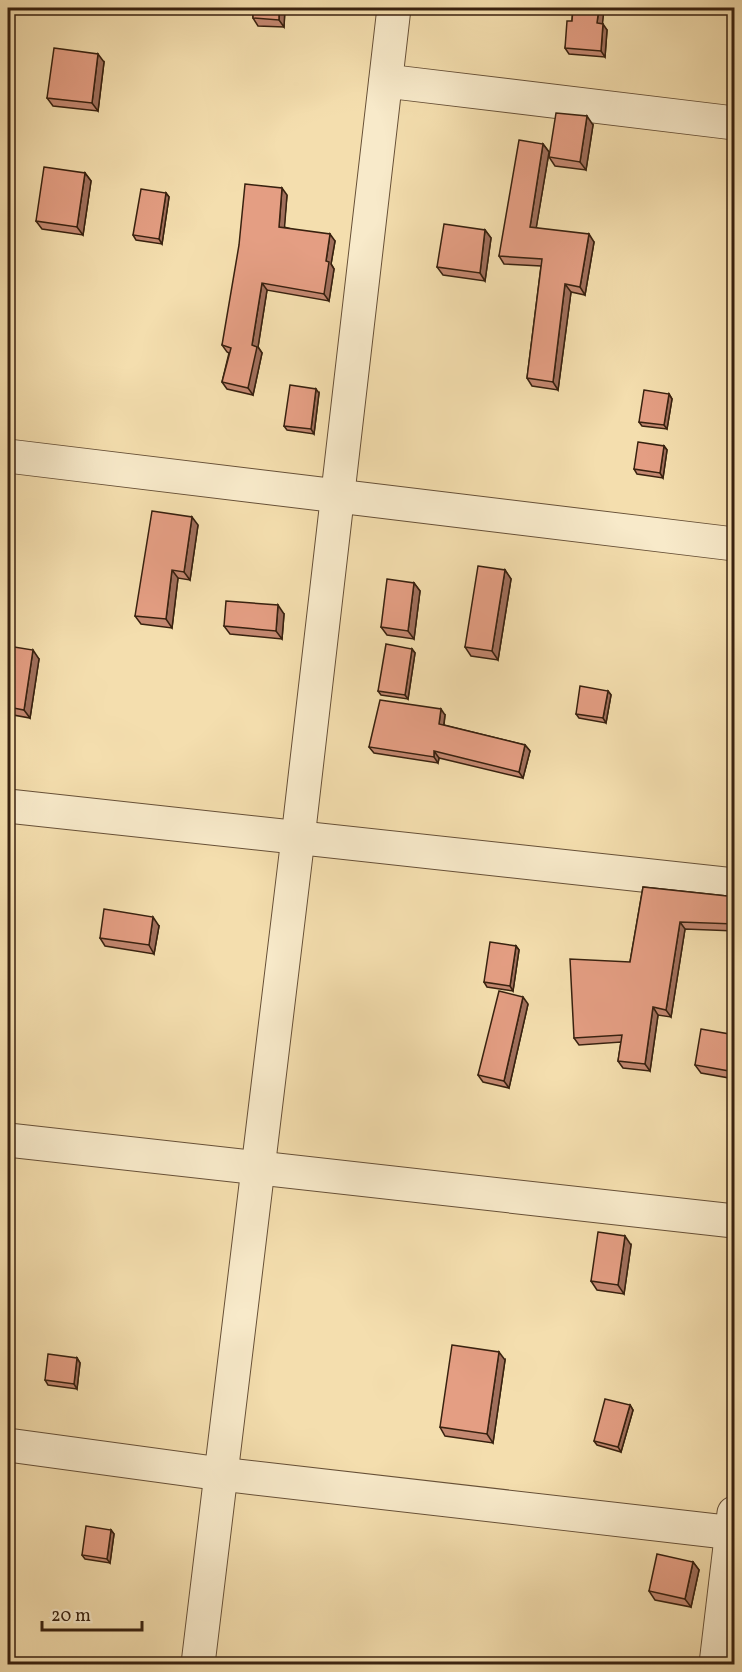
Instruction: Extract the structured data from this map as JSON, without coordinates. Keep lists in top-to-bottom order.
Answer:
{
  "scale_bar": "20 m"
}
